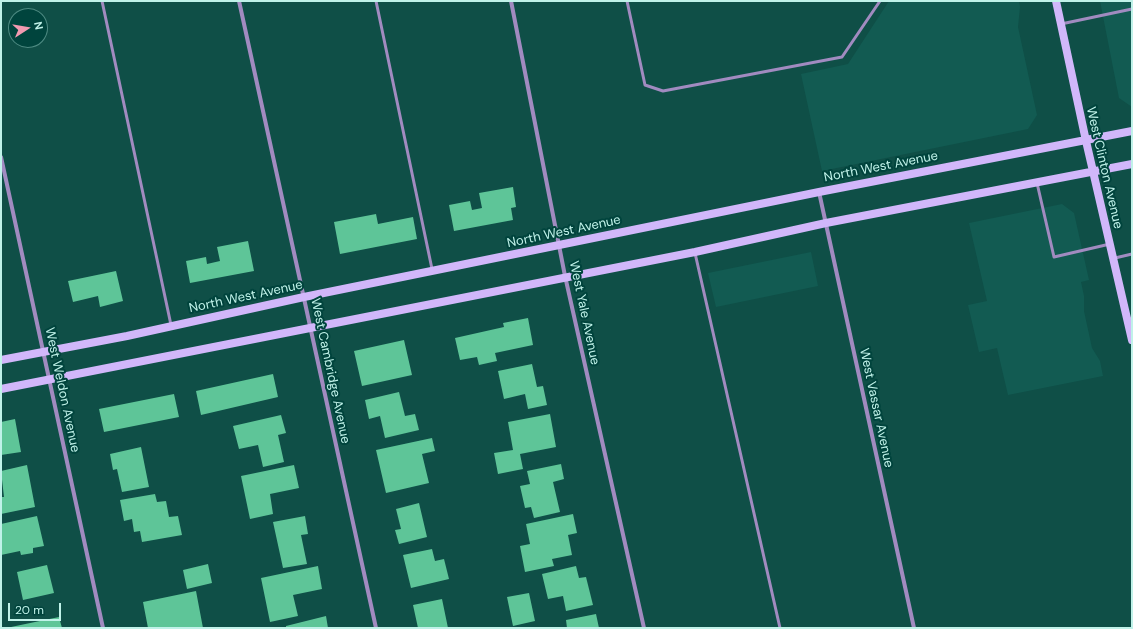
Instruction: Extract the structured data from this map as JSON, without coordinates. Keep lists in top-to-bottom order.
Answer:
{
  "streets": {
    "main road": ["North West Avenue", "West Clinton Avenue"],
    "street": [
      "West Yale Avenue",
      "West Cambridge Avenue",
      "West Weldon Avenue",
      "West Vassar Avenue"
    ]
  },
  "crossings": [
    ["North West Avenue", "West Clinton Avenue"],
    ["North West Avenue", "West Yale Avenue"],
    ["North West Avenue", "West Cambridge Avenue"],
    ["North West Avenue", "West Weldon Avenue"],
    ["North West Avenue", "West Vassar Avenue"]
  ],
  "scale_bar": "20 m",
  "north": "right"
}
